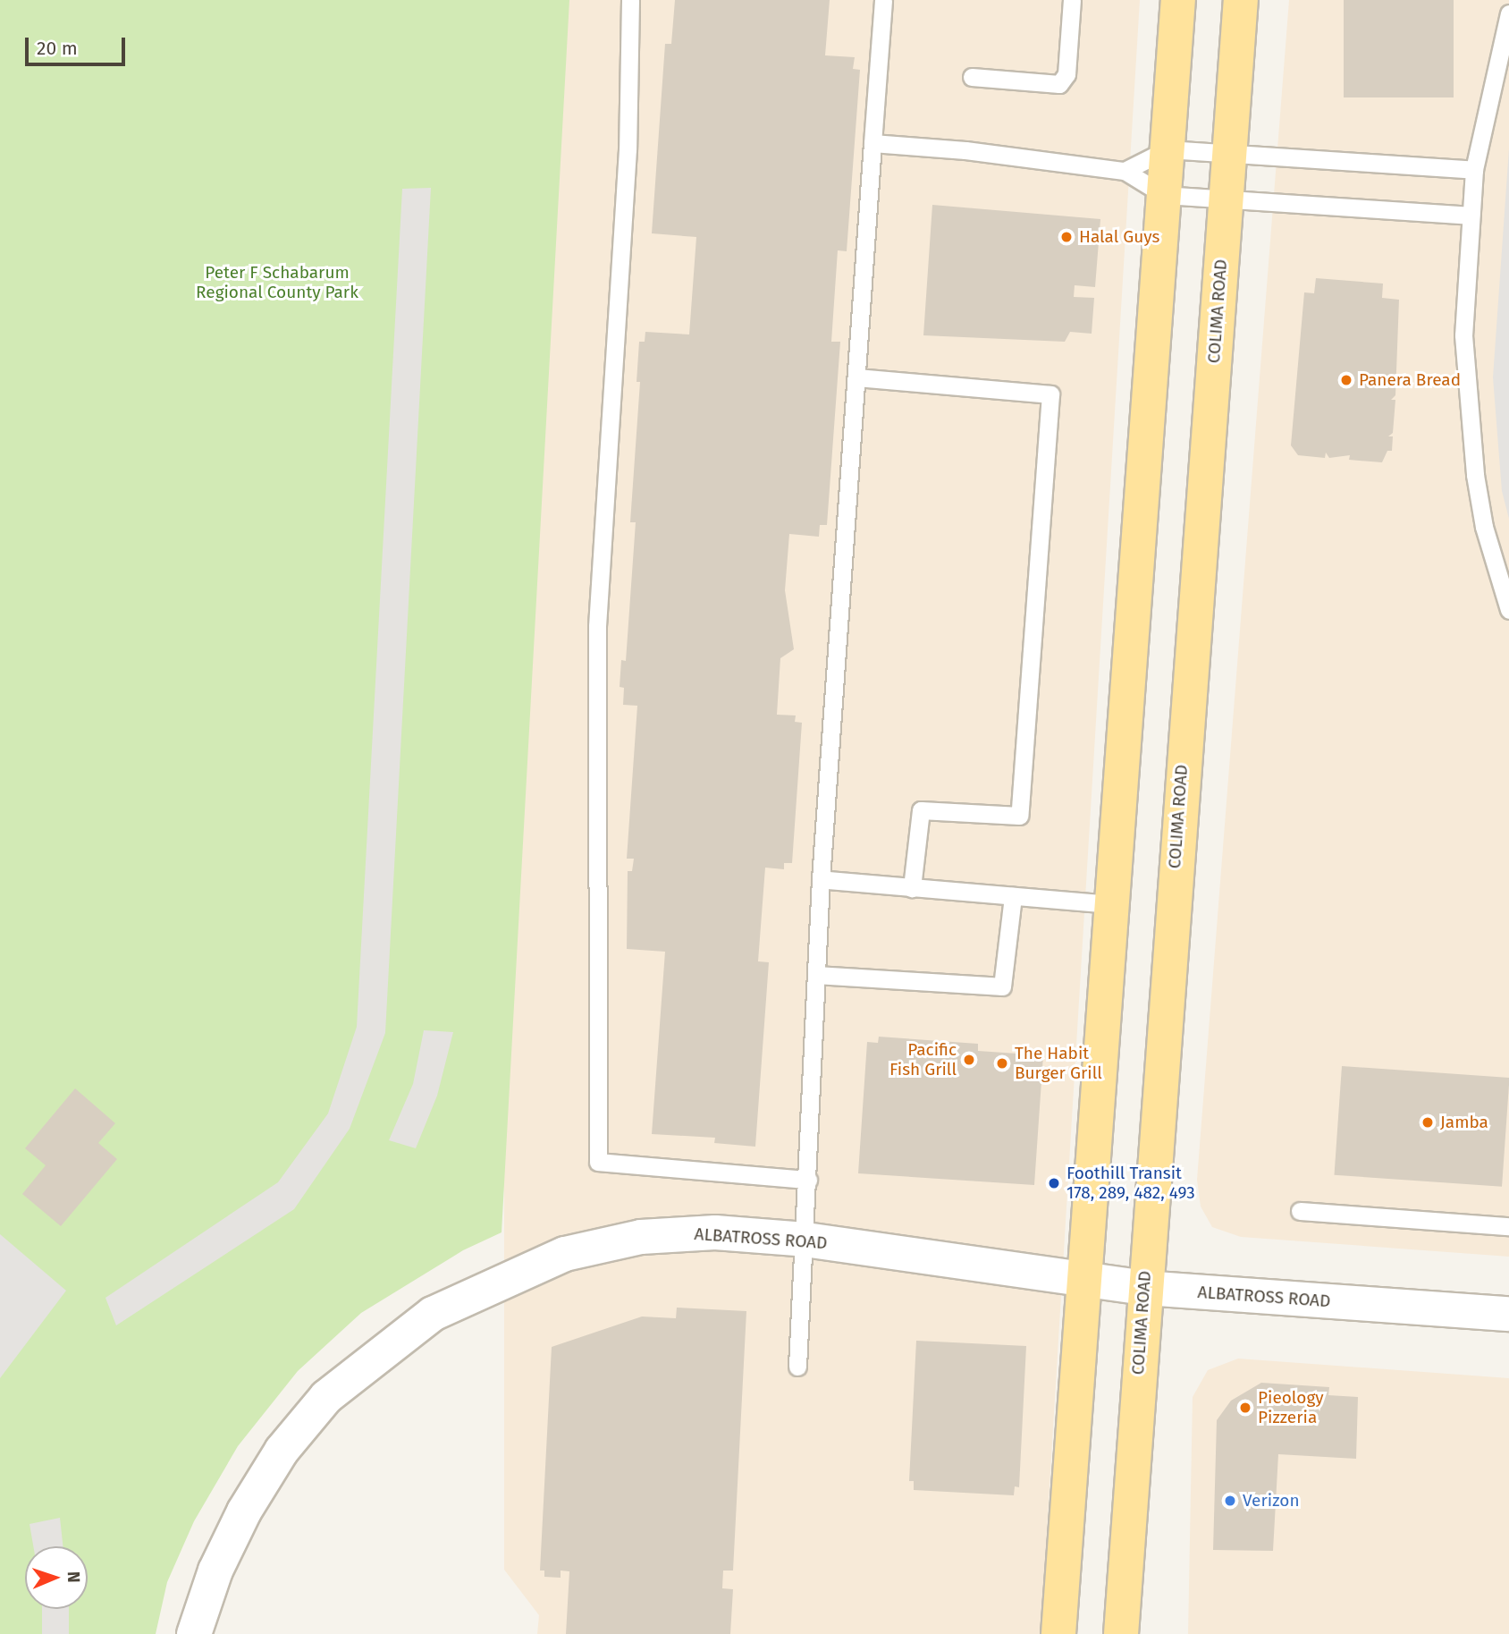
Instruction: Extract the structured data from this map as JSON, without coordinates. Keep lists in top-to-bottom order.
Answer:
{
  "streets": {
    "main road": ["COLIMA ROAD"],
    "street": ["ALBATROSS ROAD"]
  },
  "crossings": [
    ["COLIMA ROAD", "ALBATROSS ROAD"]
  ],
  "parks": ["Peter F Schabarum Regional County Park"],
  "places": [
    "Halal Guys",
    "Panera Bread",
    "Pacific Fish Grill",
    "The Habit Burger Grill",
    "Jamba",
    "Foothill Transit 178, 289, 482, 493",
    "Pieology Pizzeria",
    "Verizon"
  ],
  "scale_bar": "20 m",
  "north": "right"
}
